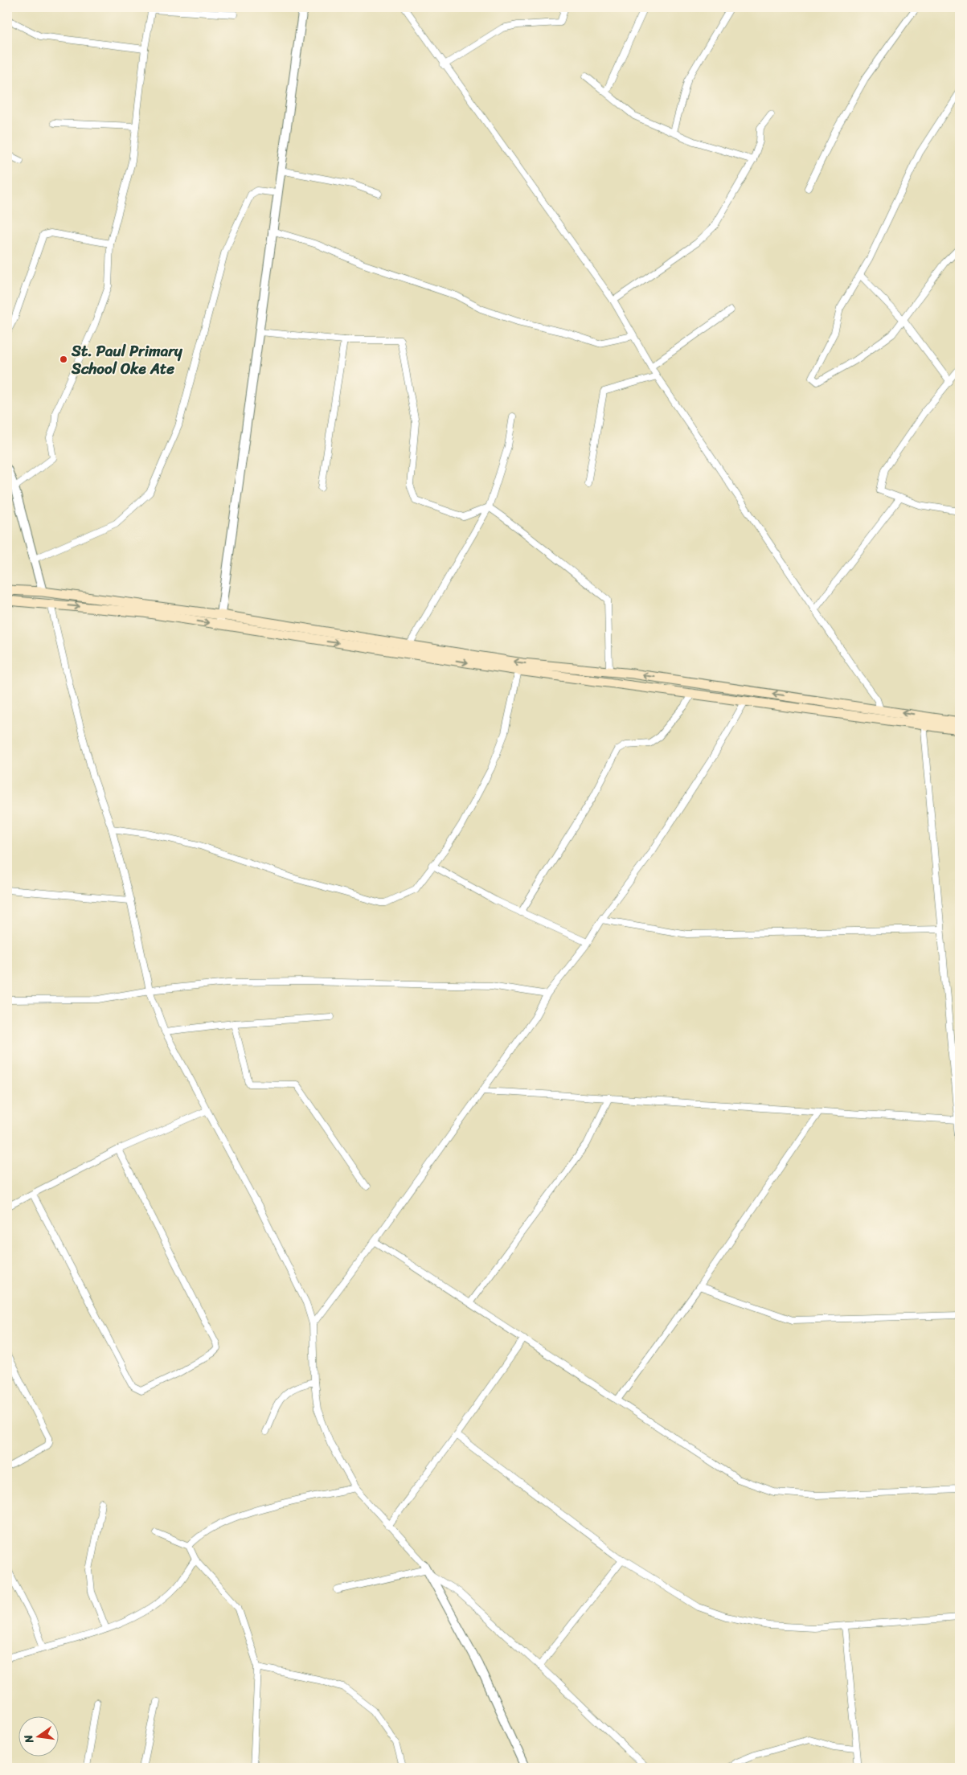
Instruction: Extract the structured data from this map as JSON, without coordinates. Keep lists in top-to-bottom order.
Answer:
{
  "places": ["St. Paul Primary School Oke Ate"],
  "north": "left"
}
